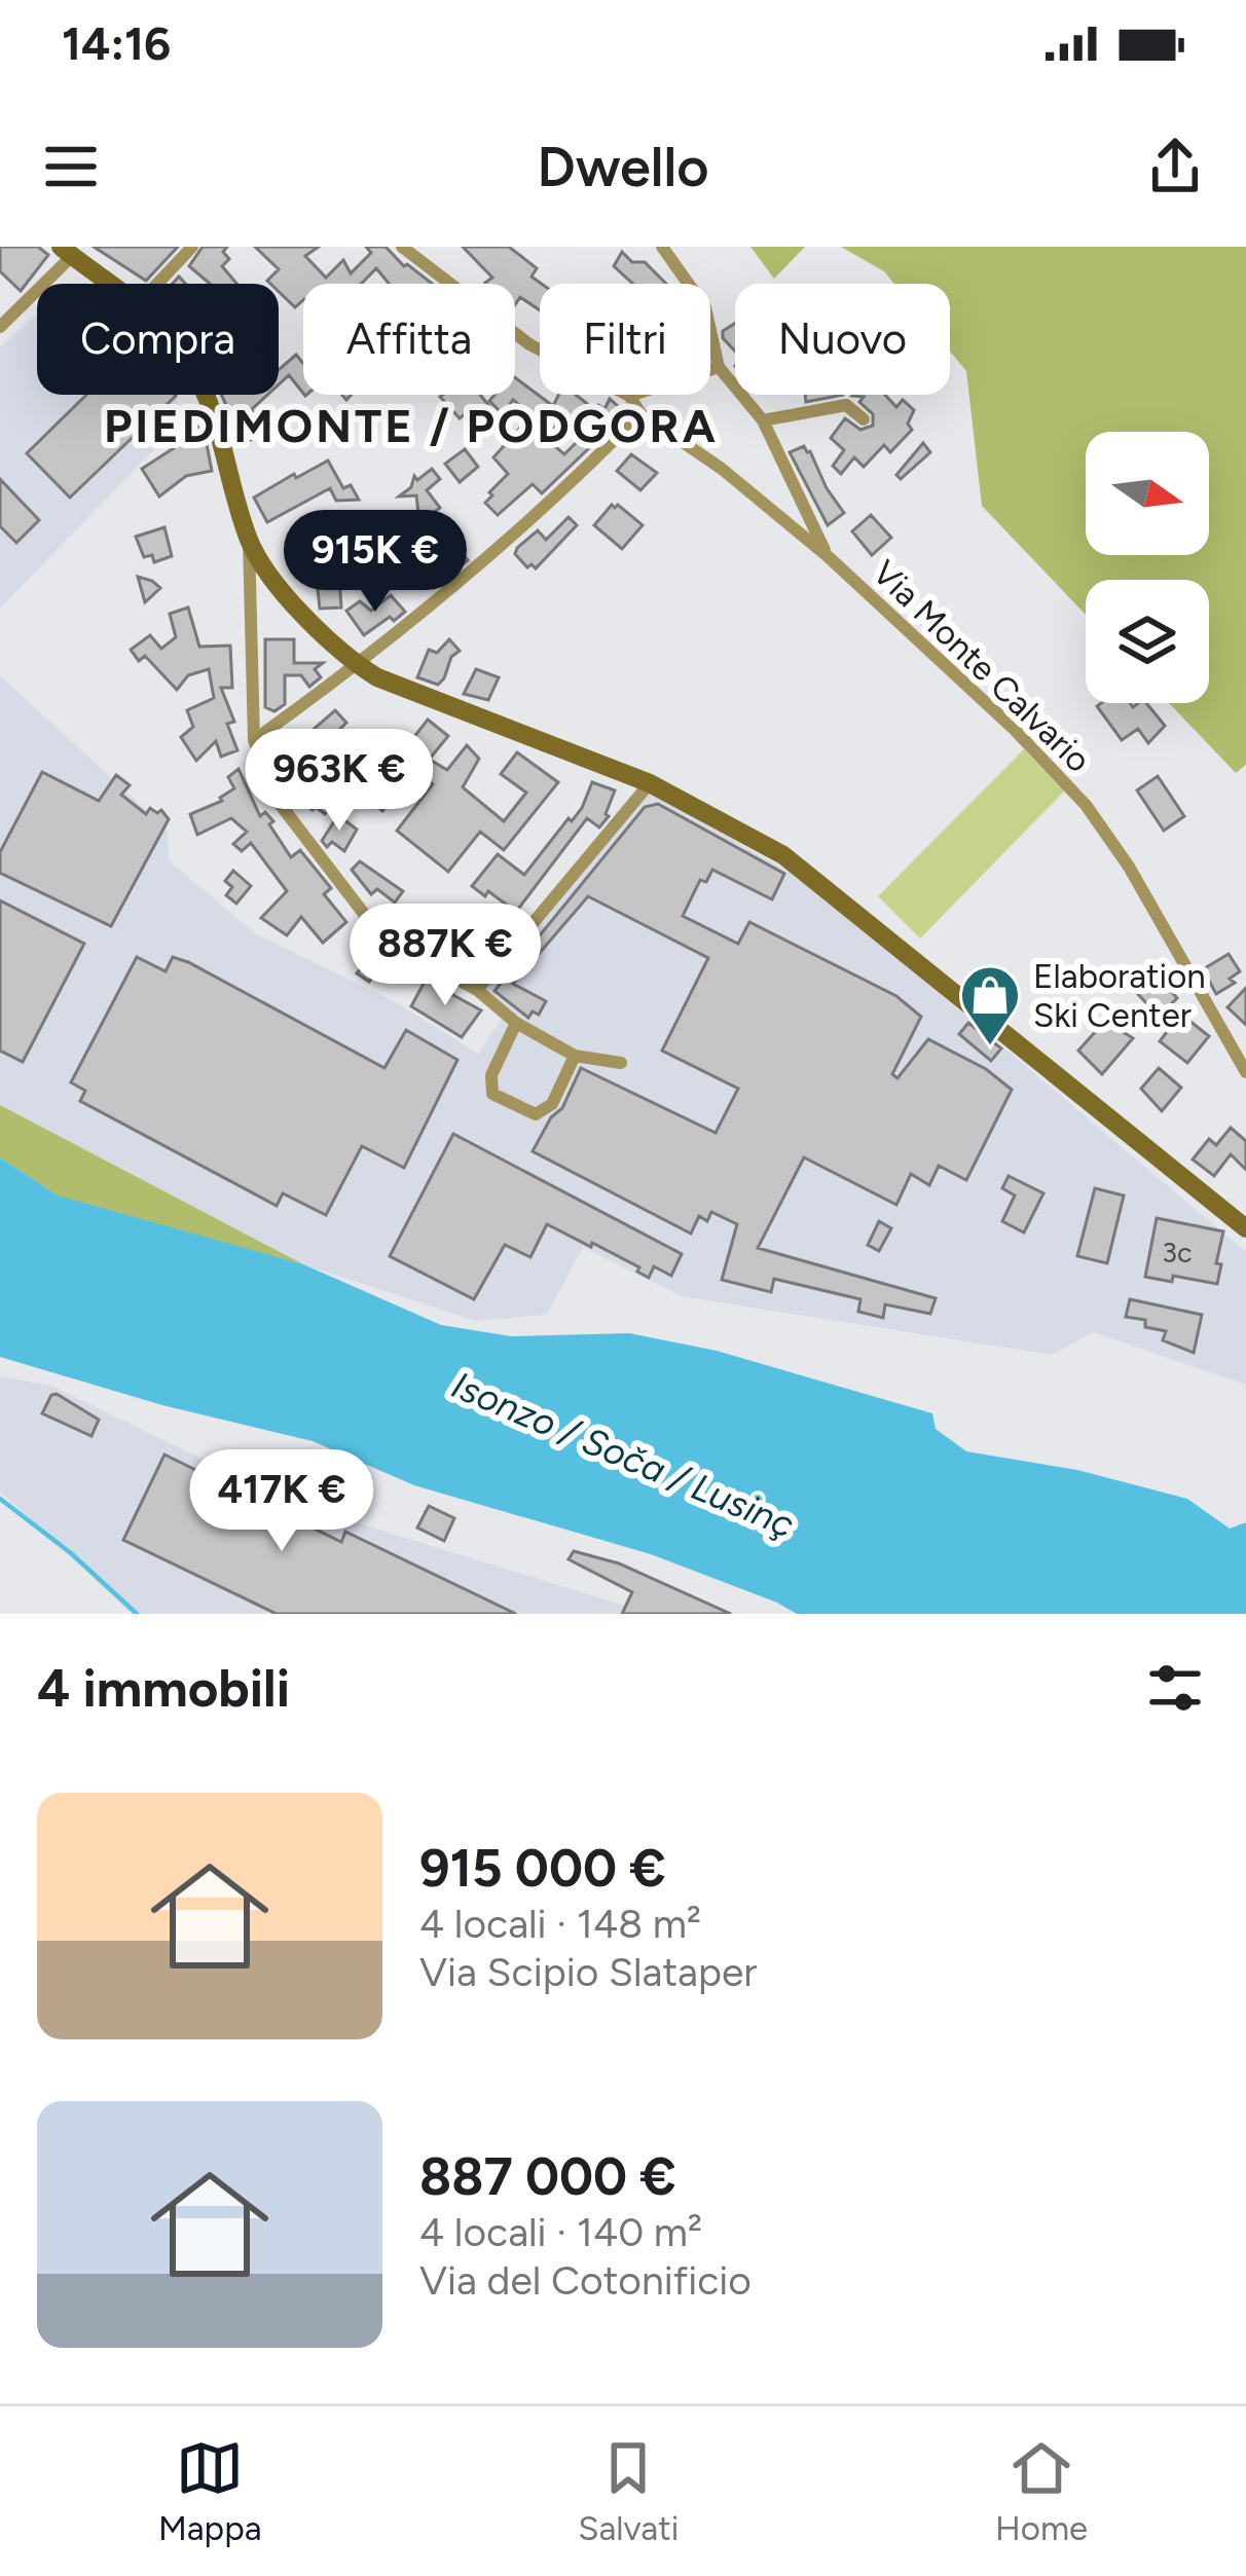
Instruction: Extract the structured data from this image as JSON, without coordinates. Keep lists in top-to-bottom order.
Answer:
{
  "streets": {
    "street": ["Via Monte Calvario"]
  },
  "districts": ["PIEDIMONTE / PODGORA"],
  "water": ["Isonzo / Soča / Lusinç"],
  "places": {
    "shop": ["Elaboration Ski Center"]
  },
  "house_numbers": ["3c"],
  "north": "right",
  "page": {
    "status": "14:16",
    "header": "Dwello",
    "chip": [
      "Compra",
      "Affitta",
      "Filtri",
      "Nuovo"
    ],
    "price": [
      "915K €",
      "963K €",
      "887K €",
      "417K €"
    ],
    "heading": "4 immobili",
    "list": [
      {
        "name": "915 000 €",
        "note": "4 locali · 148 m² · Via Scipio Slataper"
      },
      {
        "name": "887 000 €",
        "note": "4 locali · 140 m² · Via del Cotonificio"
      }
    ],
    "tabs": ["Mappa", "Salvati", "Home"]
  }
}
